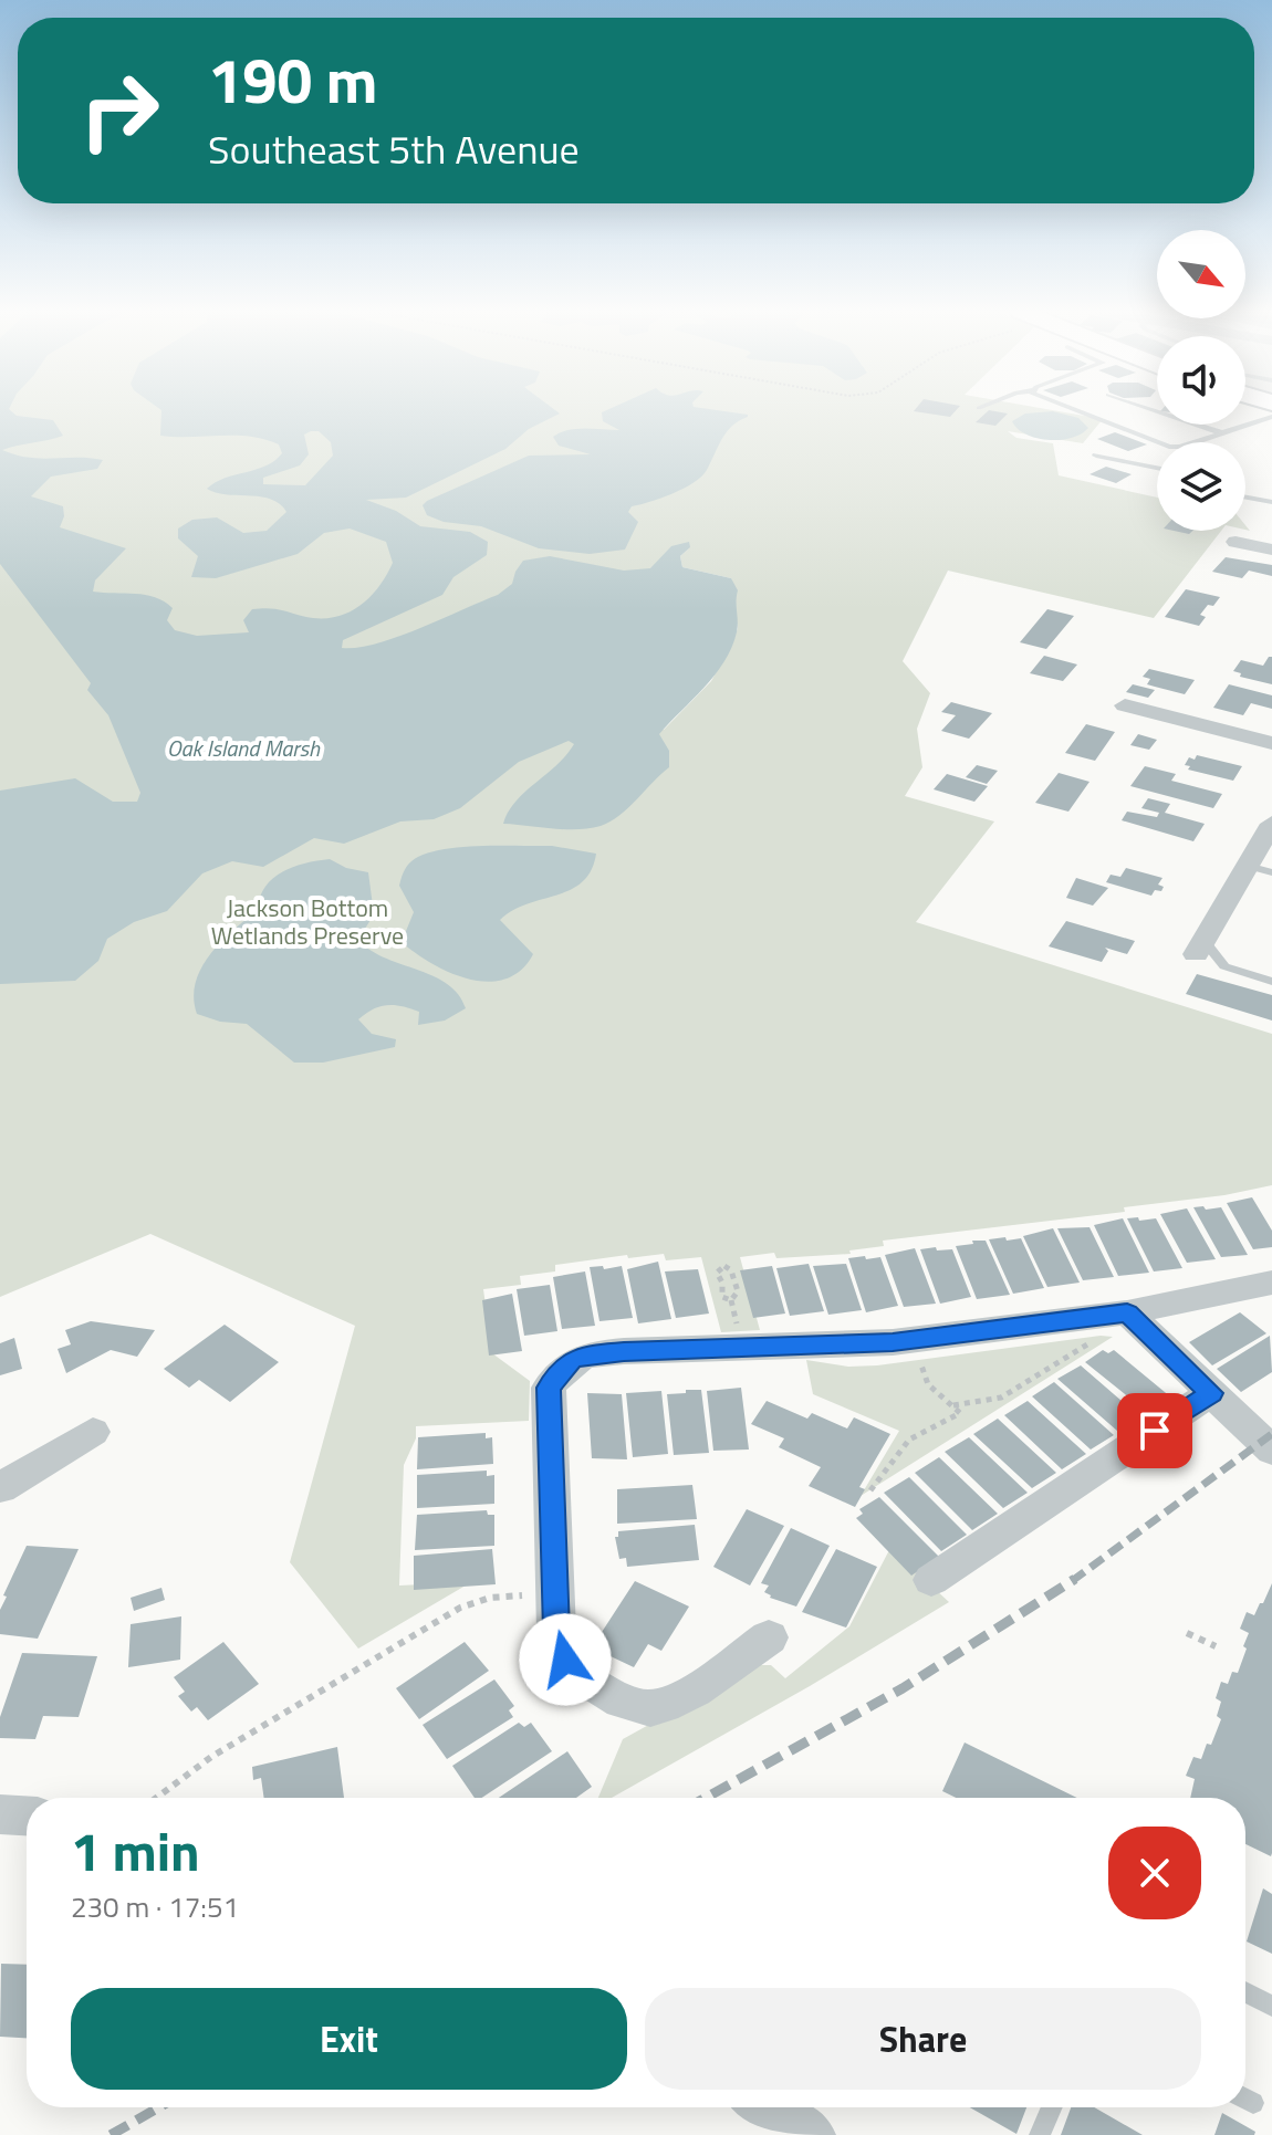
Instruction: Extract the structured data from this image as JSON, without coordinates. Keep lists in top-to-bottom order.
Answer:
{
  "water": ["Oak Island Marsh"],
  "parks": ["Jackson Bottom Wetlands Preserve"],
  "north": "bottom right",
  "page": {
    "turn": ["190 m", "Southeast 5th Avenue"],
    "heading": ["1 min", "230 m · 17:51"],
    "buttons": ["Exit", "Share"]
  }
}
